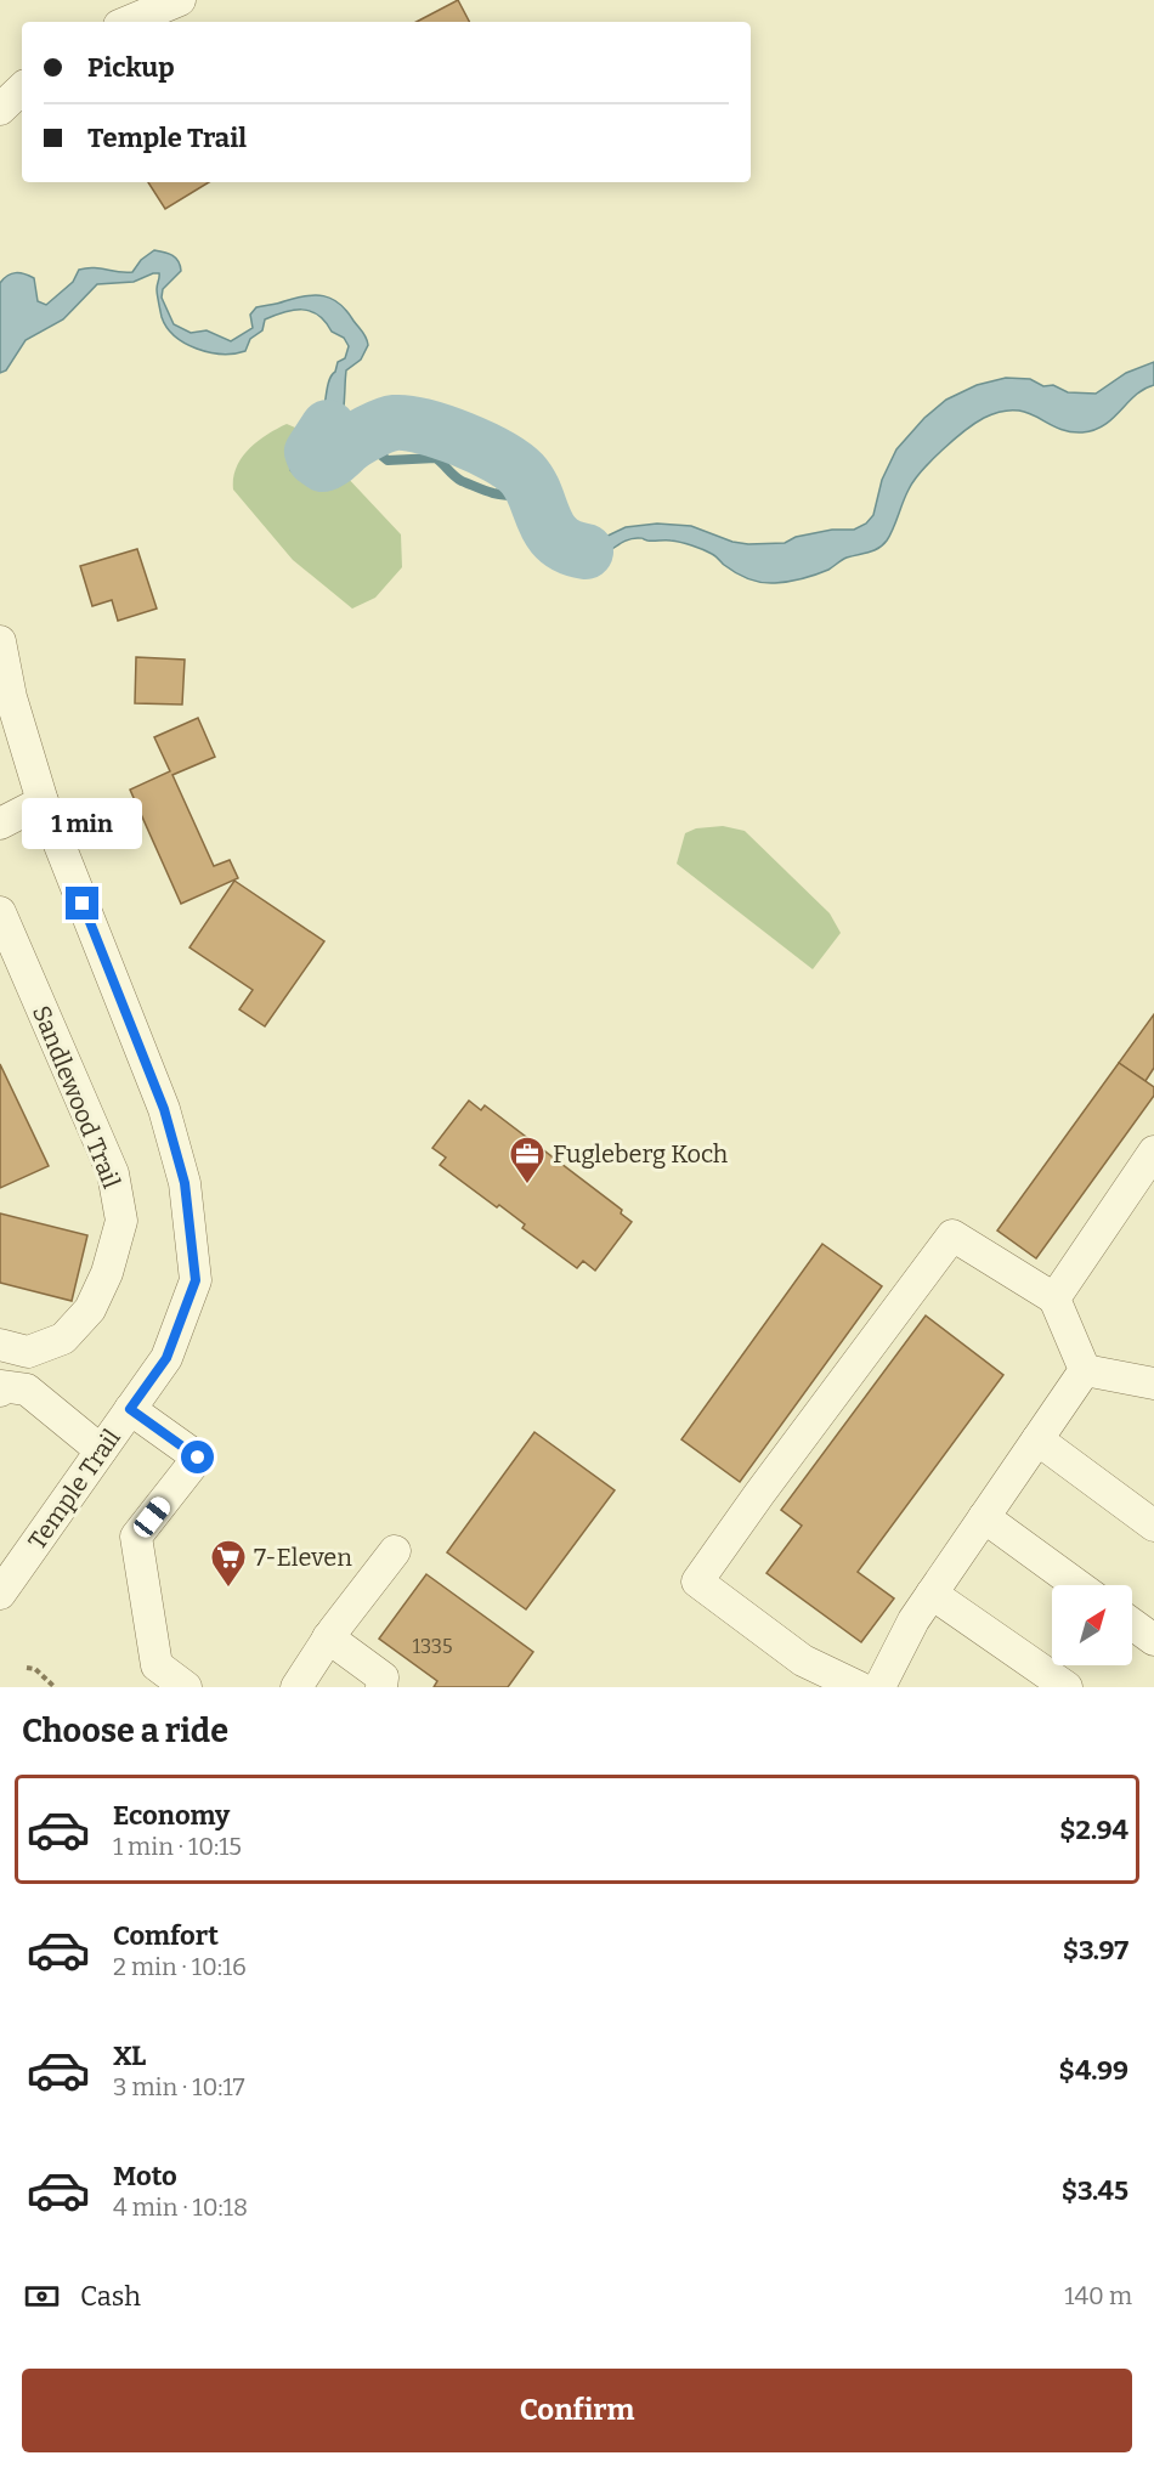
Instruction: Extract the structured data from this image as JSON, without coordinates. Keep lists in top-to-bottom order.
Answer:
{
  "streets": {
    "street": ["Sandlewood Trail", "Temple Trail"]
  },
  "places": {
    "office": ["Fugleberg Koch"],
    "supermarket": ["7-Eleven"]
  },
  "house_numbers": ["1335"],
  "north": "top right",
  "page": {
    "banner": ["Pickup", "Temple Trail"],
    "bubble": "1 min",
    "heading": "Choose a ride",
    "list": [
      {
        "name": "Economy",
        "note": "1 min · 10:15",
        "value": "$2.94"
      },
      {
        "name": "Comfort",
        "note": "2 min · 10:16",
        "value": "$3.97"
      },
      {
        "name": "XL",
        "note": "3 min · 10:17",
        "value": "$4.99"
      },
      {
        "name": "Moto",
        "note": "4 min · 10:18",
        "value": "$3.45"
      }
    ],
    "pay": ["Cash", "140 m"],
    "buttons": "Confirm"
  }
}
